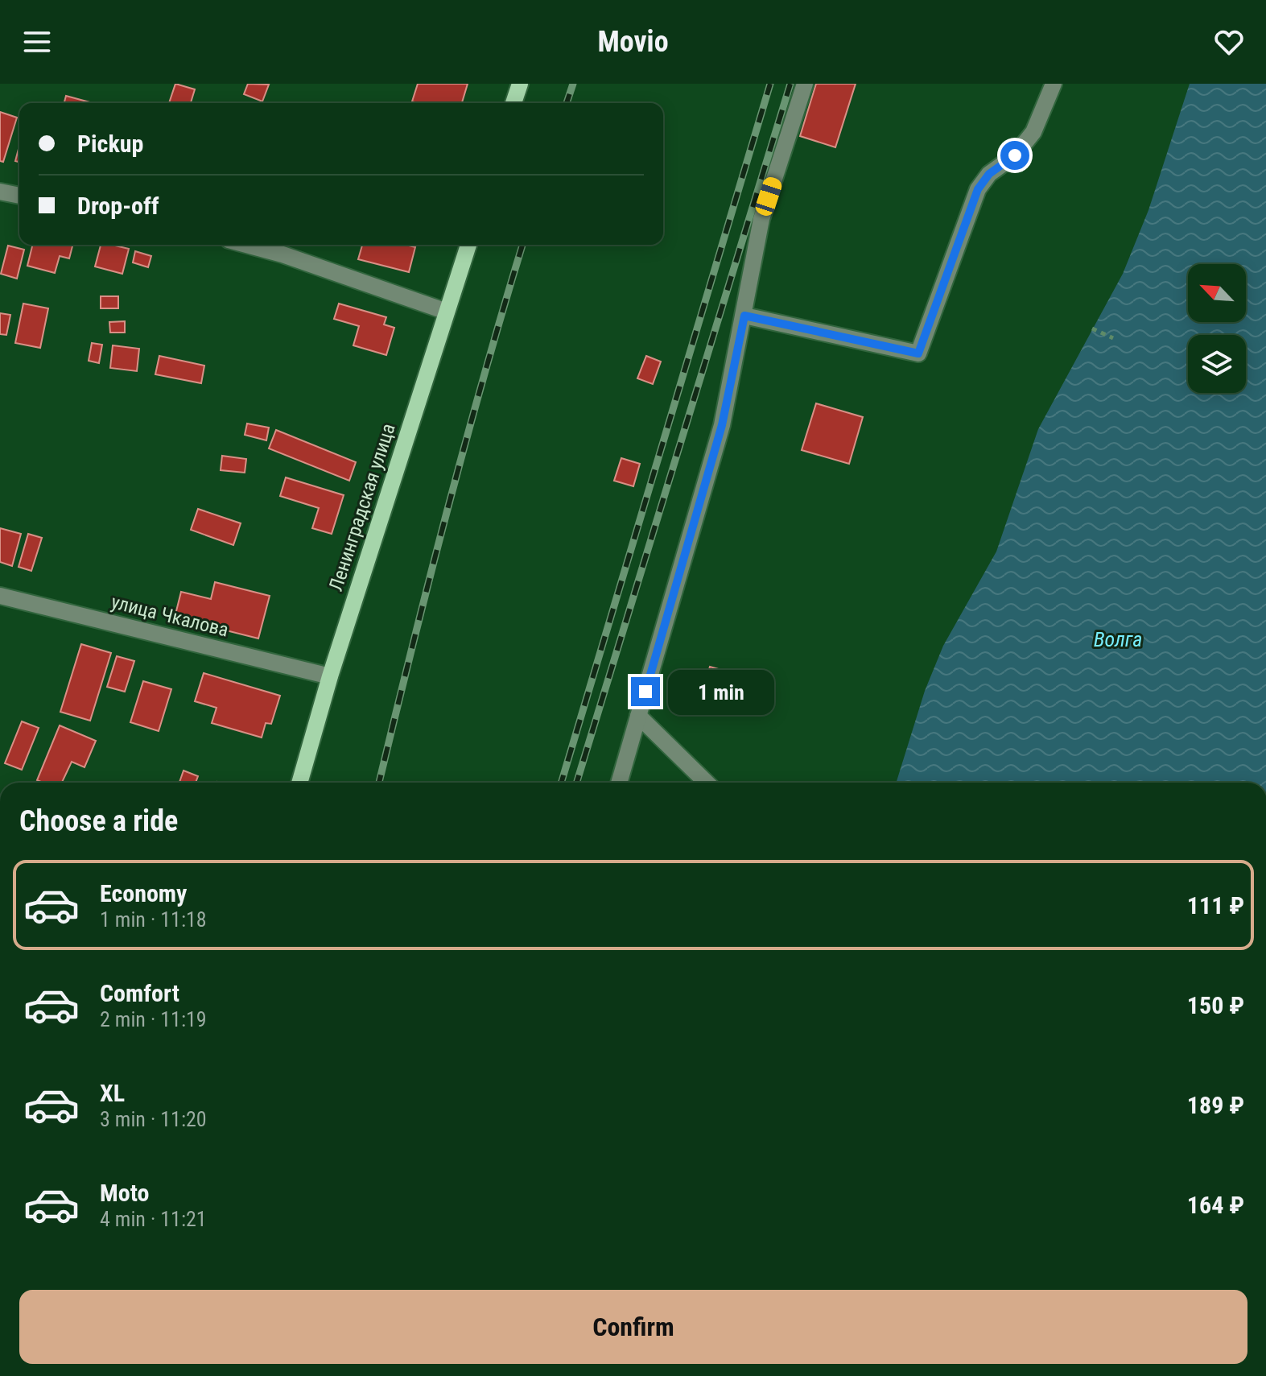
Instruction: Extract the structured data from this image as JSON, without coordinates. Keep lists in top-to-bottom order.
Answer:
{
  "streets": {
    "main road": ["Ленинградская улица"],
    "street": ["улица Чкалова"]
  },
  "crossings": [
    ["Ленинградская улица", "улица Чкалова"]
  ],
  "water": ["Волга"],
  "north": "top left",
  "page": {
    "header": "Movio",
    "banner": ["Pickup", "Drop-off"],
    "bubble": "1 min",
    "heading": "Choose a ride",
    "list": [
      {
        "name": "Economy",
        "note": "1 min · 11:18",
        "value": "111 ₽"
      },
      {
        "name": "Comfort",
        "note": "2 min · 11:19",
        "value": "150 ₽"
      },
      {
        "name": "XL",
        "note": "3 min · 11:20",
        "value": "189 ₽"
      },
      {
        "name": "Moto",
        "note": "4 min · 11:21",
        "value": "164 ₽"
      }
    ],
    "buttons": "Confirm"
  }
}
